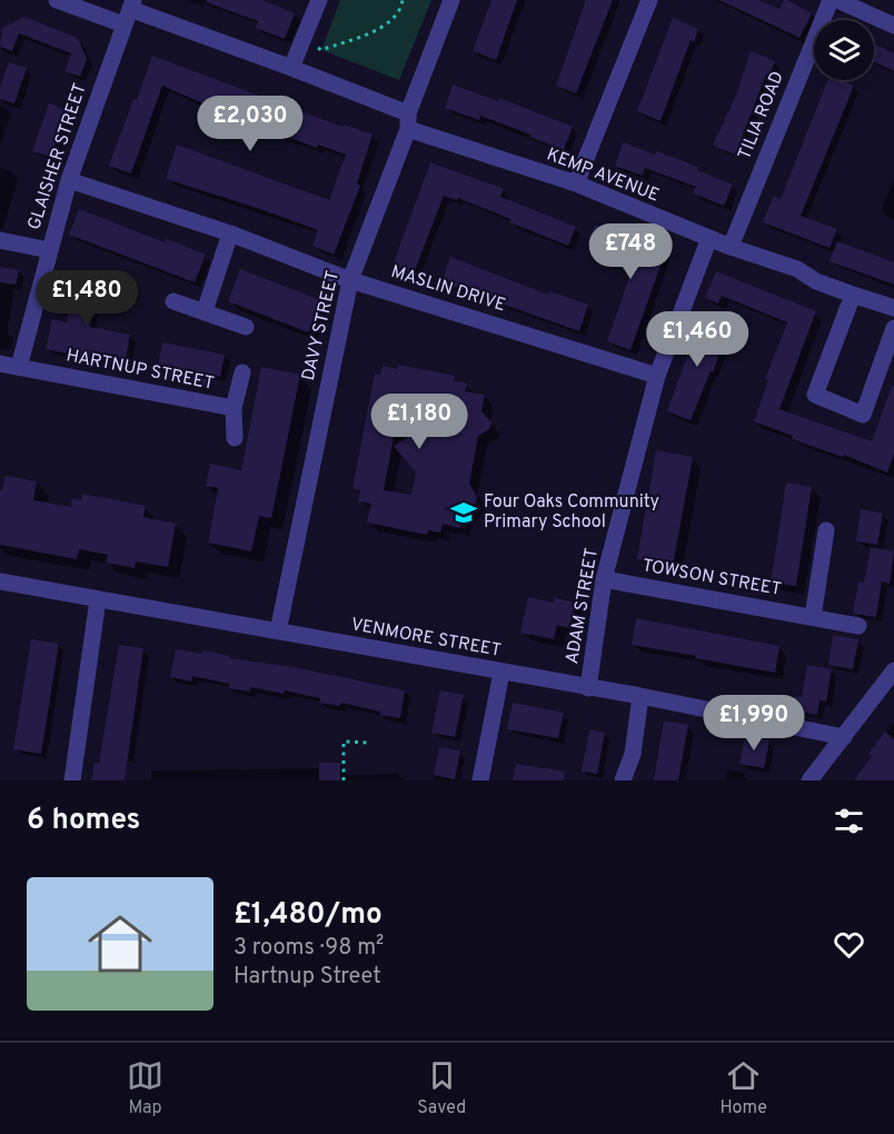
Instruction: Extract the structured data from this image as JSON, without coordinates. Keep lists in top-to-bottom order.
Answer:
{
  "streets": {
    "street": [
      "TILIA ROAD",
      "GLAISHER STREET",
      "KEMP AVENUE",
      "MASLIN DRIVE",
      "DAVY STREET",
      "HARTNUP STREET",
      "TOWSON STREET",
      "ADAM STREET",
      "VENMORE STREET"
    ]
  },
  "crossings": [
    ["TILIA ROAD", "KEMP AVENUE"],
    ["GLAISHER STREET", "KEMP AVENUE"],
    ["GLAISHER STREET", "MASLIN DRIVE"],
    ["GLAISHER STREET", "HARTNUP STREET"],
    ["KEMP AVENUE", "DAVY STREET"],
    ["KEMP AVENUE", "ADAM STREET"],
    ["MASLIN DRIVE", "DAVY STREET"],
    ["MASLIN DRIVE", "ADAM STREET"],
    ["DAVY STREET", "VENMORE STREET"],
    ["TOWSON STREET", "ADAM STREET"],
    ["ADAM STREET", "VENMORE STREET"]
  ],
  "places": {
    "school or university": ["Four Oaks Community Primary School"]
  },
  "page": {
    "price": [
      "£2,030",
      "£748",
      "£1,480",
      "£1,460",
      "£1,180",
      "£1,990"
    ],
    "heading": "6 homes",
    "list": [
      {
        "name": "£1,480/mo",
        "note": "3 rooms · 98 m² · Hartnup Street"
      }
    ],
    "tabs": ["Map", "Saved", "Home"]
  }
}
